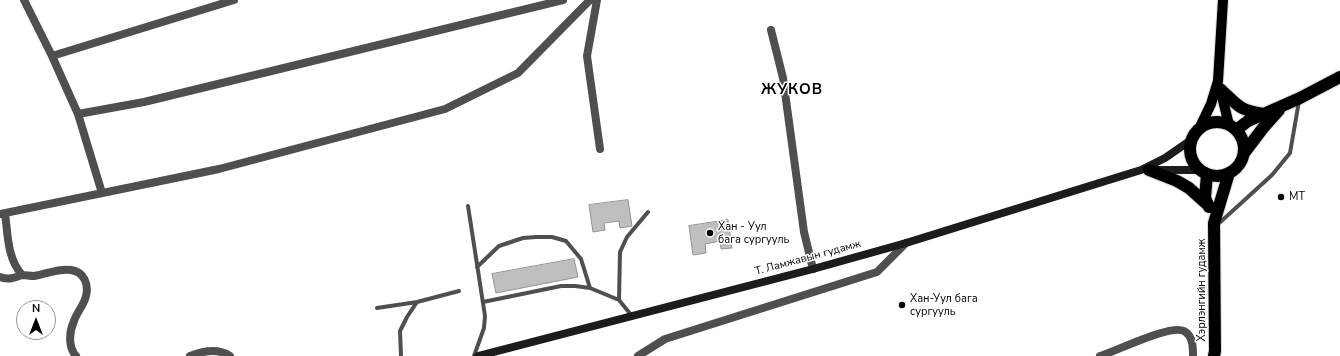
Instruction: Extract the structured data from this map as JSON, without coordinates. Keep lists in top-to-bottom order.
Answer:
{
  "streets": {
    "highway": ["Хэрлэнгийн гудамж"],
    "street": ["Т. Ламжавын гудамж"]
  },
  "crossings": [
    ["Т. Ламжавын гудамж", "Хэрлэнгийн гудамж"]
  ],
  "districts": ["ЖУКОВ"],
  "places": ["MT", "Хан - Уул бага сургууль", "Хан-Уул бага сургууль"],
  "north": "top"
}
